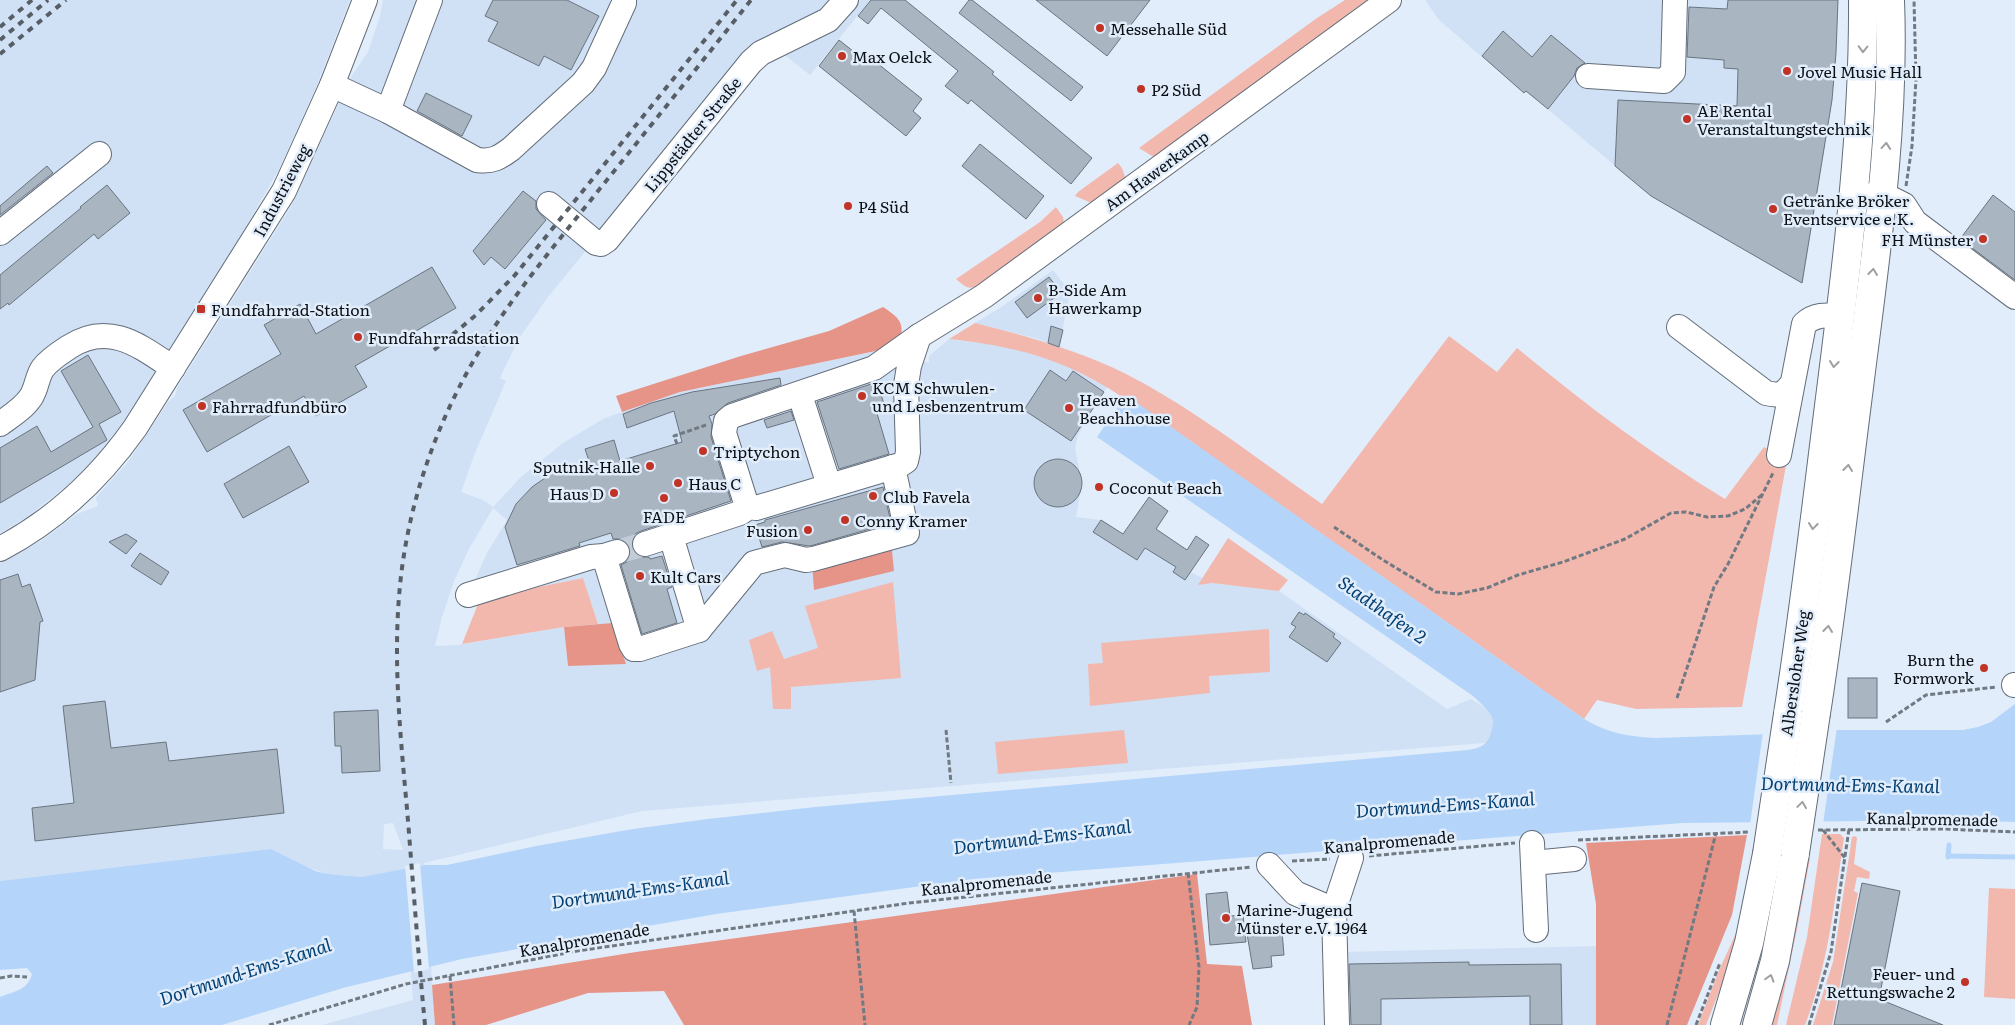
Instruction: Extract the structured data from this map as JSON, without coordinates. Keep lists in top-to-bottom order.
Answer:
{
  "streets": {
    "main road": ["Albersloher Weg"],
    "street": ["Lippstädter Straße", "Am Hawerkamp", "Industrieweg"],
    "path": ["Kanalpromenade"]
  },
  "water": ["Stadthafen 2", "Dortmund-Ems-Kanal"],
  "places": {
    "other": [
      "Messehalle Süd",
      "Max Oelck",
      "Jovel Music Hall",
      "P2 Süd",
      "AE Rental Veranstaltungstechnik",
      "P4 Süd",
      "Getränke Bröker Eventservice e.K.",
      "FH Münster",
      "B-Side Am Hawerkamp",
      "Fundfahrradstation",
      "KCM Schwulen- und Lesbenzentrum",
      "Fahrradfundbüro",
      "Heaven Beachhouse",
      "Triptychon",
      "Sputnik-Halle",
      "Haus C",
      "Coconut Beach",
      "Haus D",
      "Club Favela",
      "FADE",
      "Conny Kramer",
      "Fusion",
      "Kult Cars",
      "Burn the Formwork",
      "Marine-Jugend Münster e.V. 1964",
      "Feuer- und Rettungswache 2"
    ],
    "transit": ["Fundfahrrad-Station"]
  }
}
